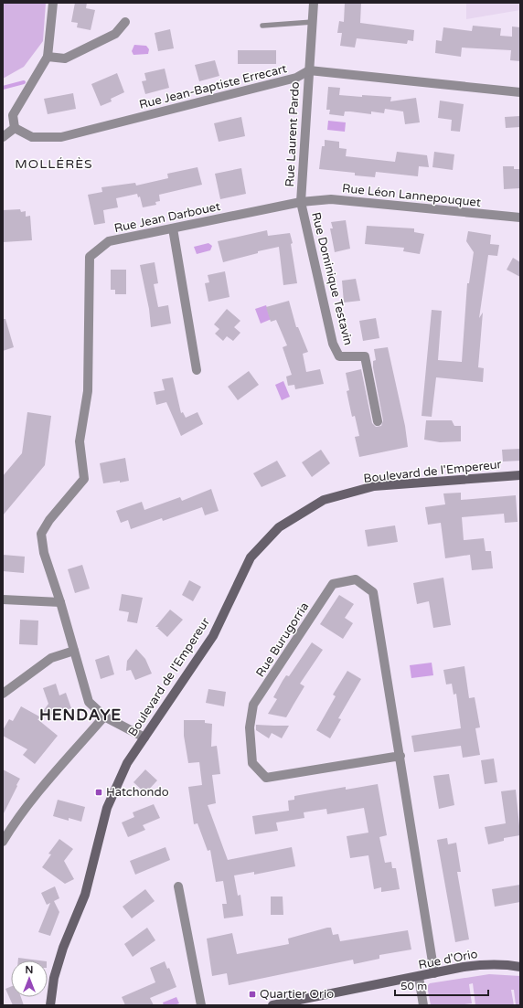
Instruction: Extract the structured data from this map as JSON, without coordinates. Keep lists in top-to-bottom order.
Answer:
{
  "streets": {
    "main road": ["Boulevard de l'Empereur", "Rue d'Orio"],
    "street": [
      "Rue Jean-Baptiste Errecart",
      "Rue Laurent Pardo",
      "Rue Léon Lannepouquet",
      "Rue Jean Darbouet",
      "Rue Dominique Testavin",
      "Rue Burugorria"
    ]
  },
  "crossings": [
    ["Rue Jean-Baptiste Errecart", "Rue Laurent Pardo"],
    ["Rue Laurent Pardo", "Rue Léon Lannepouquet"],
    ["Rue Laurent Pardo", "Rue Jean Darbouet"],
    ["Rue Laurent Pardo", "Rue Dominique Testavin"],
    ["Rue Léon Lannepouquet", "Rue Jean Darbouet"],
    ["Rue Léon Lannepouquet", "Rue Dominique Testavin"],
    ["Rue Jean Darbouet", "Rue Dominique Testavin"],
    ["Rue Burugorria", "Rue d'Orio"]
  ],
  "districts": ["MOLLÉRÈS", "HENDAYE"],
  "places": {
    "transit": ["Hatchondo", "Quartier Orio"]
  },
  "scale_bar": "50 m",
  "north": "top"
}
